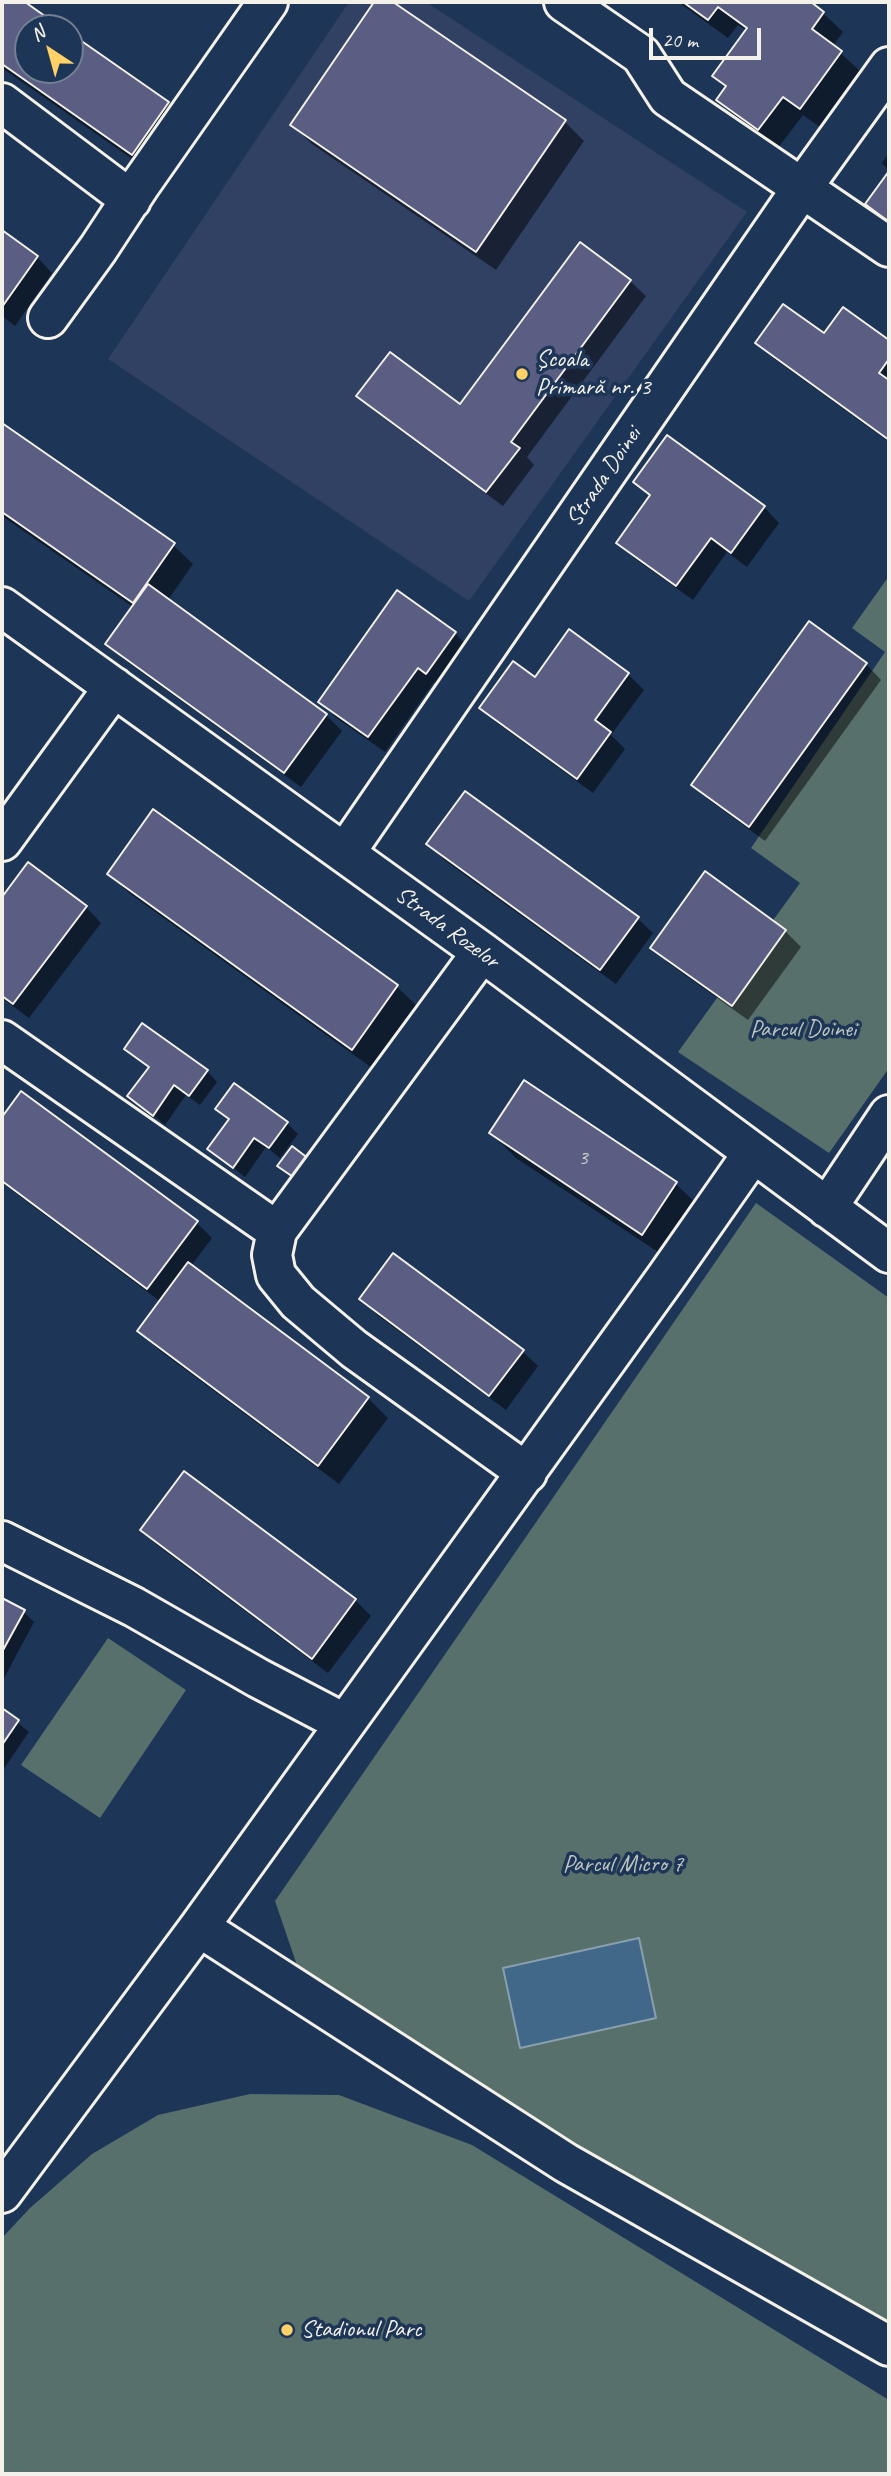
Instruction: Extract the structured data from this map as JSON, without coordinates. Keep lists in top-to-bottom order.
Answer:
{
  "streets": {
    "street": ["Strada Doinei", "Strada Rozelor"]
  },
  "crossings": [
    ["Strada Doinei", "Strada Rozelor"]
  ],
  "parks": ["Parcul Doinei", "Parcul Micro 7"],
  "places": ["Școala Primară nr. 3", "Stadionul Parc"],
  "house_numbers": ["3"],
  "scale_bar": "20 m",
  "north": "top left"
}
